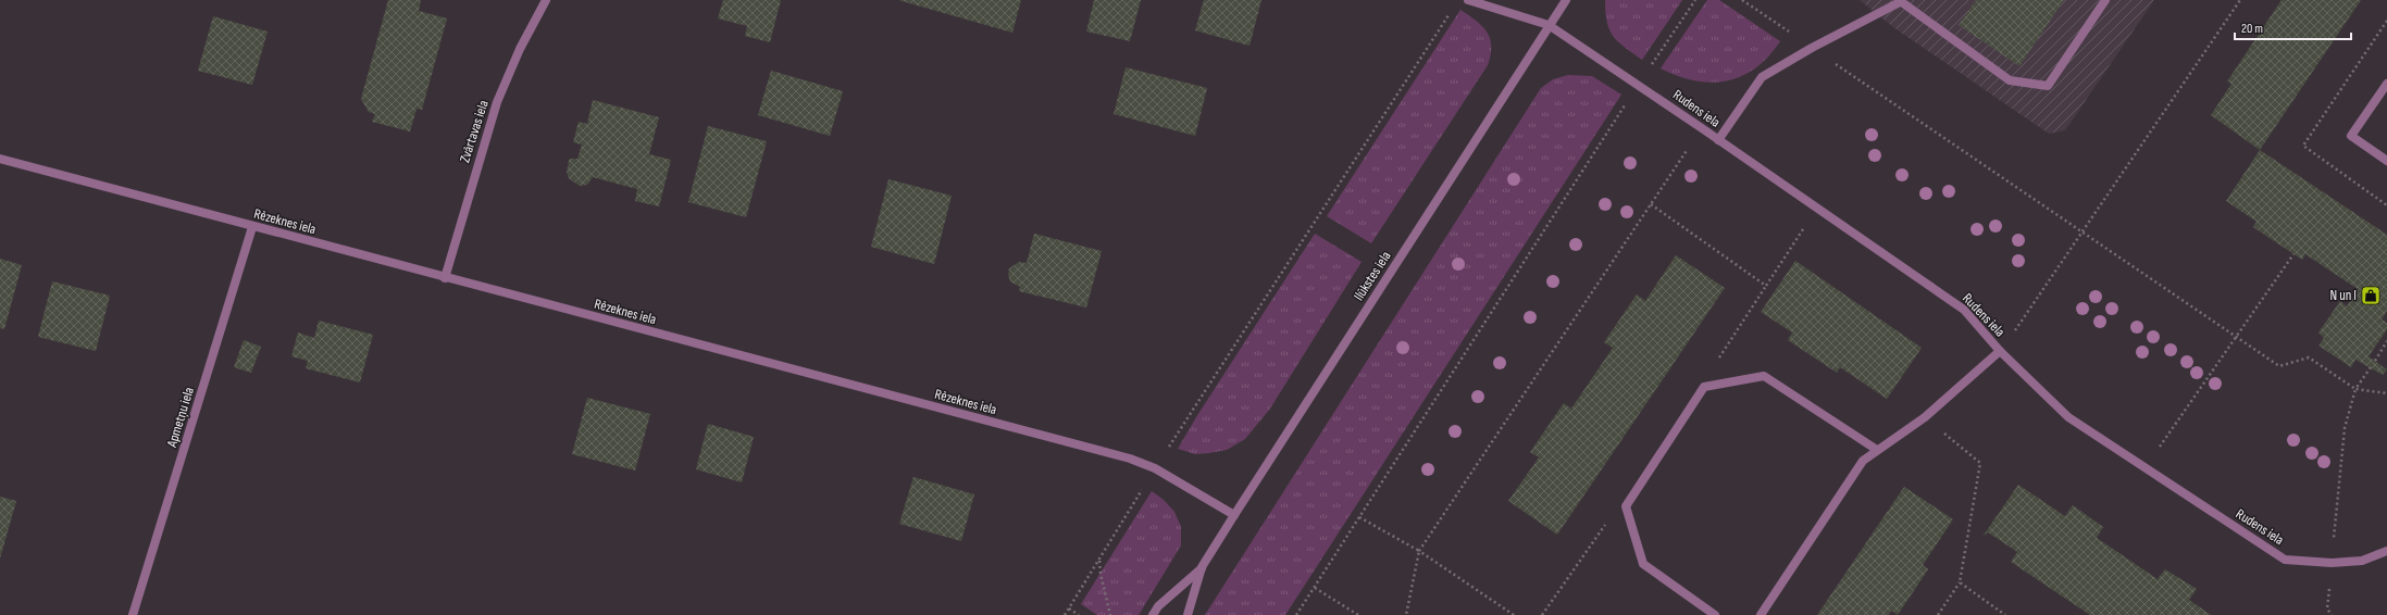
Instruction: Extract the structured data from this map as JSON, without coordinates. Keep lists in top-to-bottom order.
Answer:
{
  "streets": {
    "street": [
      "Rudens iela",
      "Zvārtavas iela",
      "Rēzeknes iela",
      "Ilūkstes iela",
      "Apmetņu iela"
    ]
  },
  "crossings": [
    ["Rudens iela", "Ilūkstes iela"],
    ["Zvārtavas iela", "Rēzeknes iela"],
    ["Rēzeknes iela", "Ilūkstes iela"],
    ["Rēzeknes iela", "Apmetņu iela"]
  ],
  "places": {
    "shop": ["N un I"]
  },
  "scale_bar": "20 m"
}
